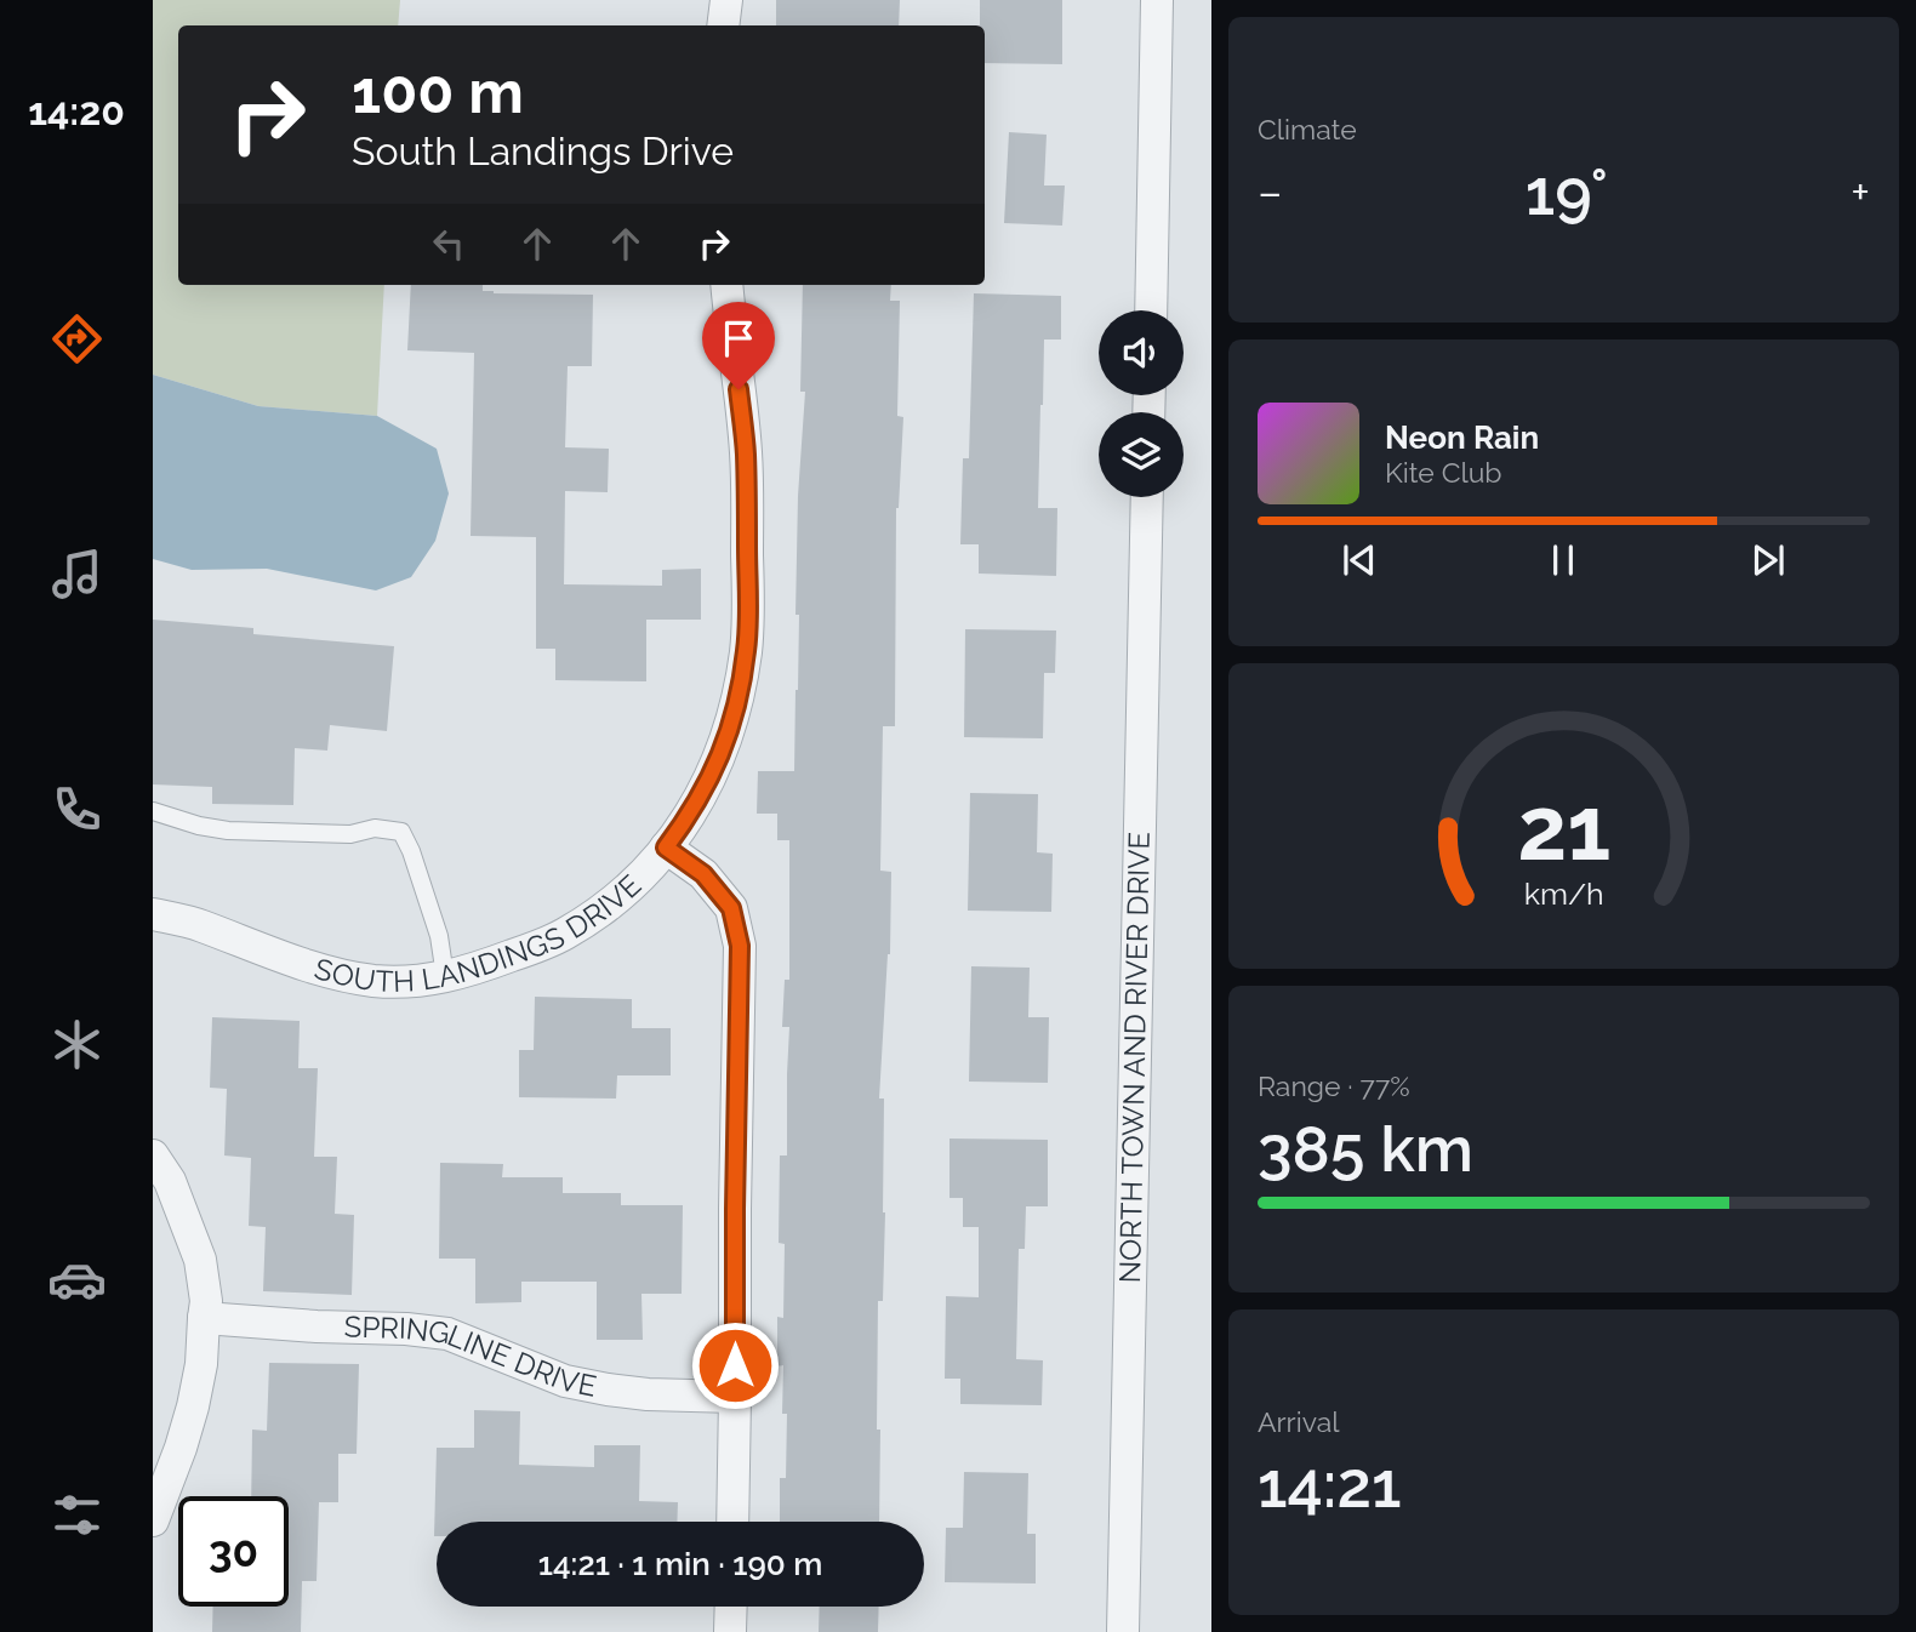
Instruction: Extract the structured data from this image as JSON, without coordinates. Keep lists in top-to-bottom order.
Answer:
{
  "streets": {
    "street": ["SOUTH LANDINGS DRIVE", "NORTH TOWN AND RIVER DRIVE", "SPRINGLINE DRIVE"]
  },
  "page": {
    "tabs": "14:20",
    "tile": [
      "Climate",
      ["Range · 77%", "385 km"],
      ["Arrival", "14:21"]
    ],
    "turn": ["100 m", "South Landings Drive"],
    "heat": ["−", "19°", "+"],
    "song": ["Neon Rain", "Kite Club"],
    "limit": "30",
    "trip": "14:21 · 1 min · 190 m",
    "gauge": ["21", "km/h"]
  }
}
